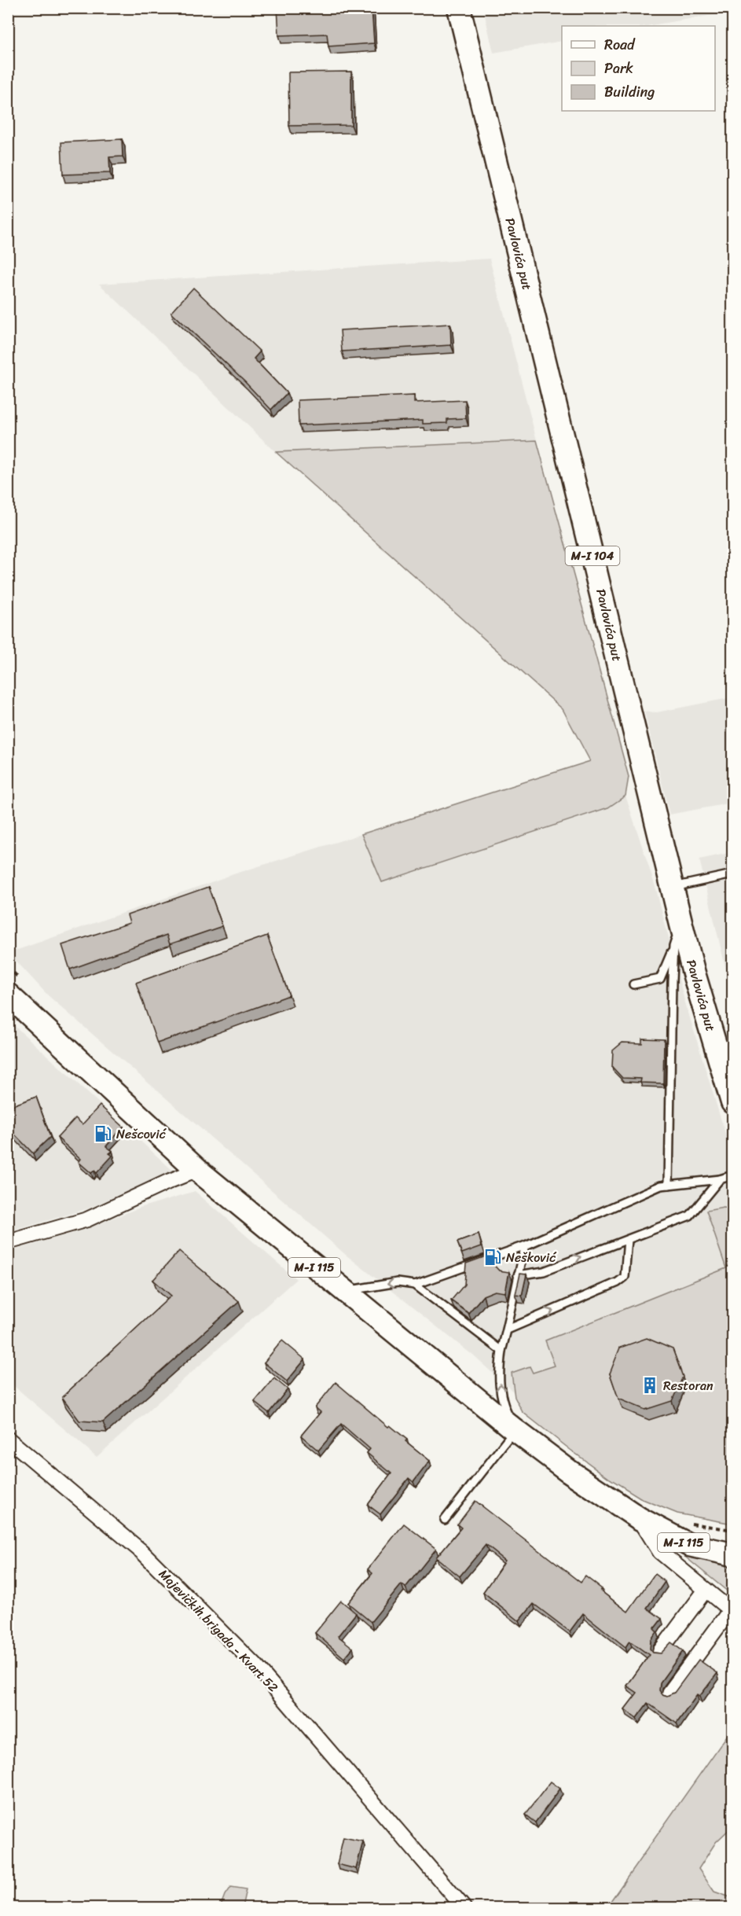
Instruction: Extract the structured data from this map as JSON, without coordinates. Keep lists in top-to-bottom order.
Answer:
{
  "streets": {
    "main road": ["Pavlovića put", "M-I 104", "M-I 115"],
    "street": ["Majevičkih brigada - Kvart 52"]
  },
  "places": {
    "fuel station": ["Nešcović", "Nešković"],
    "building": ["Restoran"]
  },
  "legend": ["Road", "Park", "Building"]
}
